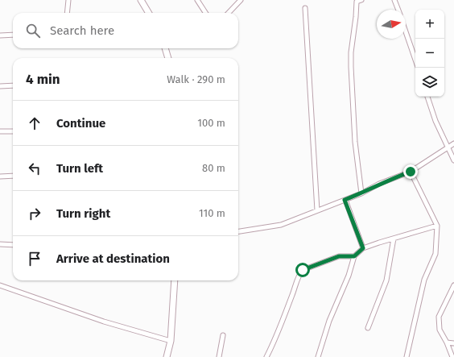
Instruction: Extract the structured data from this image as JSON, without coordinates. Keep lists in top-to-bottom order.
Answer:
{
  "north": "right",
  "page": {
    "map_buttons": ["+", "−"],
    "search": "Search here",
    "heading": ["4 min", "Walk · 290 m"],
    "list": [
      ["Continue", "100 m"],
      ["Turn left", "80 m"],
      ["Turn right", "110 m"],
      "Arrive at destination"
    ]
  }
}
